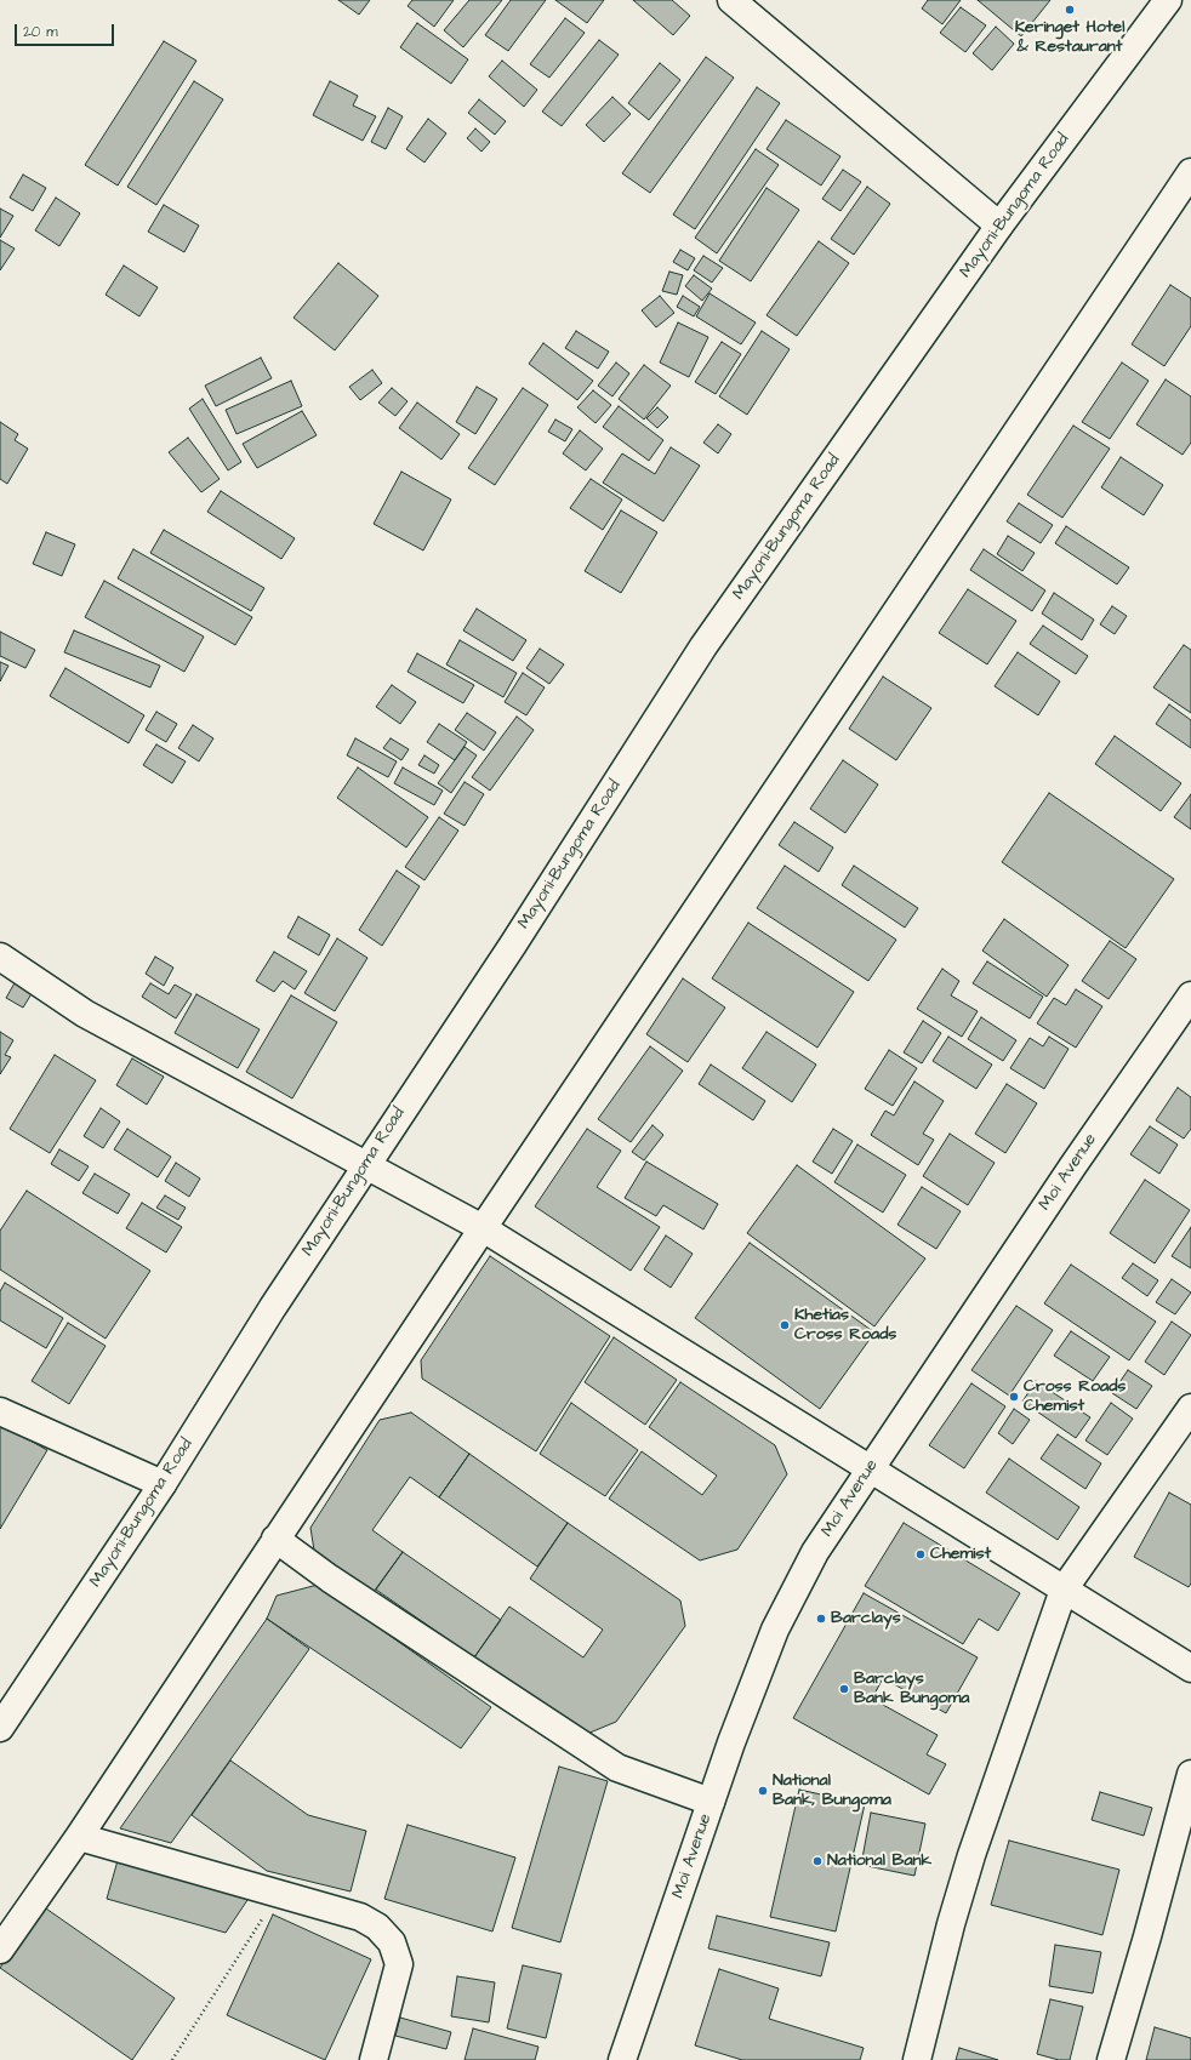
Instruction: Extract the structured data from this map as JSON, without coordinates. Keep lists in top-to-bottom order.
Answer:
{
  "streets": {
    "street": ["Mayoni-Bungoma Road", "Moi Avenue"]
  },
  "places": [
    "Keringet Hotel & Restaurant",
    "Khetias Cross Roads",
    "Cross Roads Chemist",
    "Chemist",
    "Barclays",
    "Barclays Bank Bungoma",
    "National Bank, Bungoma",
    "National Bank"
  ],
  "scale_bar": "20 m"
}
